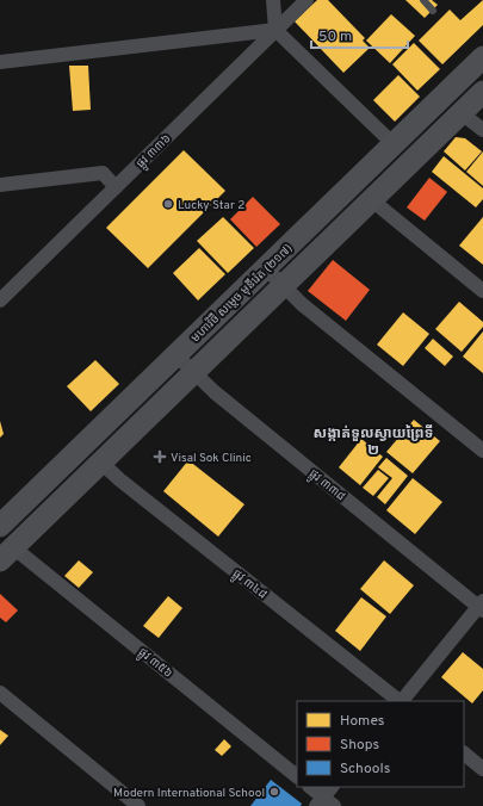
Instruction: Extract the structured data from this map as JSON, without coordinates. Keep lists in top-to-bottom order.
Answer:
{
  "streets": {
    "main road": ["មហាវិថី សម្តេច មុនីរ៉េត (២១៧)"],
    "street": [
      "ផ្លូវ ៣៣៦",
      "ផ្លូវ ៣៣៨",
      "ផ្លូវ ៣៤៨",
      "ផ្លូវ ៣៥៦"
    ]
  },
  "crossings": [
    ["មហាវិថី សម្តេច មុនីរ៉េត (២១៧)", "ផ្លូវ ៣៣៨"],
    ["មហាវិថី សម្តេច មុនីរ៉េត (២១៧)", "ផ្លូវ ៣៤៨"],
    ["មហាវិថី សម្តេច មុនីរ៉េត (២១៧)", "ផ្លូវ ៣៥៦"]
  ],
  "districts": ["សង្កាត់ទួលស្វាយព្រៃទី ២"],
  "places": {
    "other": ["Lucky Star 2", "Modern International School"],
    "health": ["Visal Sok Clinic"]
  },
  "legend": ["Homes", "Shops", "Schools"],
  "scale_bar": "50 m"
}
